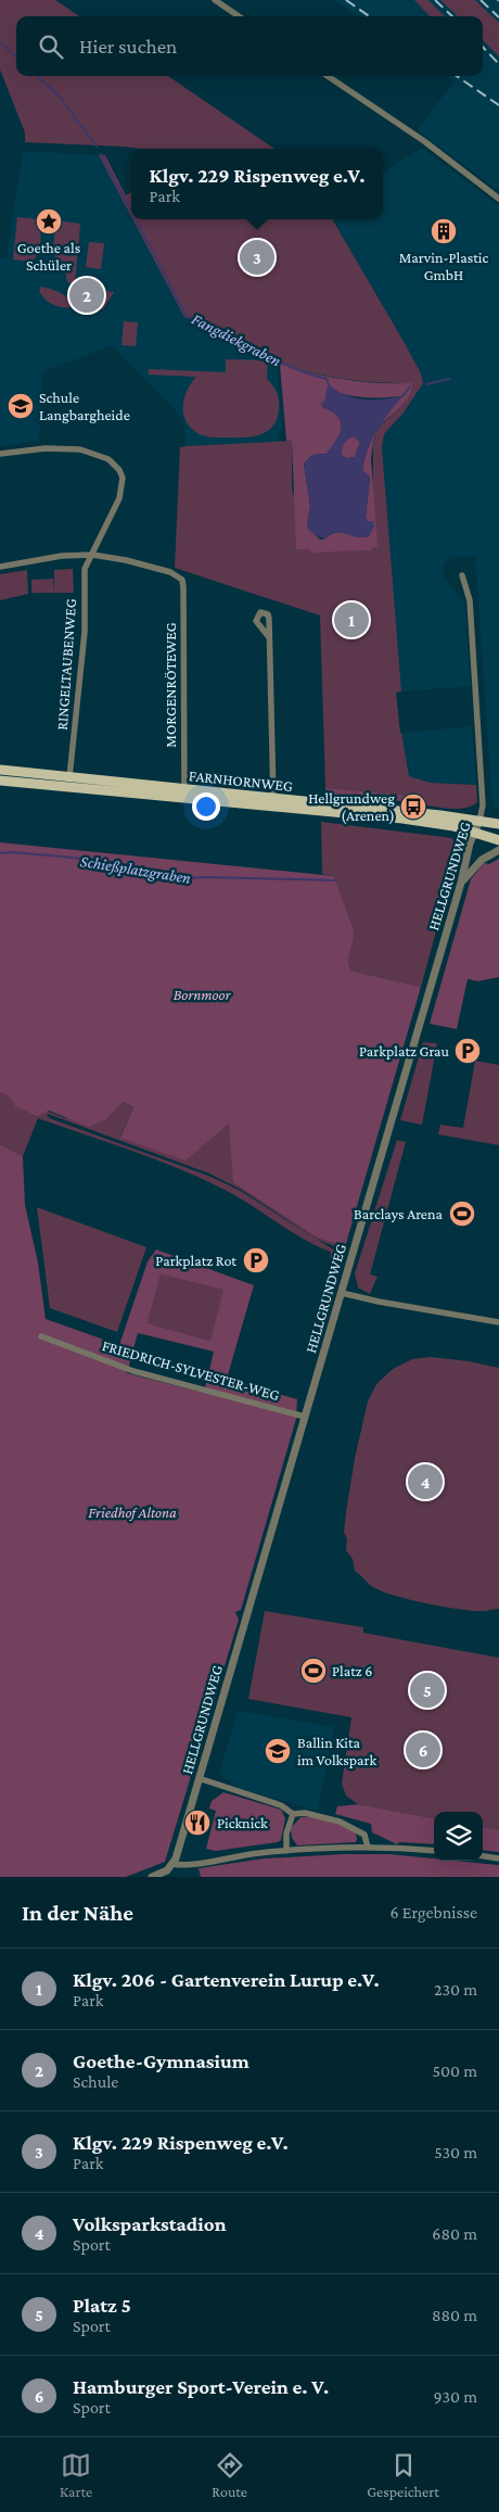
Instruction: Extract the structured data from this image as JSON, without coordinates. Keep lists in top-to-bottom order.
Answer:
{
  "streets": {
    "main road": ["FARNHORNWEG"],
    "street": [
      "RINGELTAUBENWEG",
      "MORGENRÖTEWEG",
      "HELLGRUNDWEG",
      "FRIEDRICH-SYLVESTER-WEG"
    ]
  },
  "crossings": [
    ["RINGELTAUBENWEG", "MORGENRÖTEWEG"],
    ["RINGELTAUBENWEG", "FARNHORNWEG"],
    ["MORGENRÖTEWEG", "FARNHORNWEG"],
    ["FARNHORNWEG", "HELLGRUNDWEG"],
    ["HELLGRUNDWEG", "FRIEDRICH-SYLVESTER-WEG"]
  ],
  "water": ["Fangdiekgraben", "Schießplatzgraben"],
  "parks": ["Bornmoor", "Friedhof Altona"],
  "places": {
    "place": ["Goethe als Schüler"],
    "building": ["Marvin-Plastic GmbH"],
    "school or university": ["Schule Langbargheide", "Ballin Kita im Volkspark"],
    "bus stop": ["Hellgrundweg (Arenen)"],
    "parking": ["Parkplatz Grau", "Parkplatz Rot"],
    "sports": ["Barclays Arena", "Platz 6"],
    "restaurant": ["Picknick"]
  },
  "page": {
    "search": "Hier suchen",
    "popup": ["Klgv. 229 Rispenweg e.V.", "Park"],
    "pins": [
      "3",
      "2",
      "1",
      "4",
      "5",
      "6"
    ],
    "heading": ["In der Nähe", "6 Ergebnisse"],
    "list": [
      {
        "mark": "1",
        "name": "Klgv. 206 - Gartenverein Lurup e.V.",
        "note": "Park",
        "value": "230 m"
      },
      {
        "mark": "2",
        "name": "Goethe-Gymnasium",
        "note": "Schule",
        "value": "500 m"
      },
      {
        "mark": "3",
        "name": "Klgv. 229 Rispenweg e.V.",
        "note": "Park",
        "value": "530 m"
      },
      {
        "mark": "4",
        "name": "Volksparkstadion",
        "note": "Sport",
        "value": "680 m"
      },
      {
        "mark": "5",
        "name": "Platz 5",
        "note": "Sport",
        "value": "880 m"
      },
      {
        "mark": "6",
        "name": "Hamburger Sport-Verein e. V.",
        "note": "Sport",
        "value": "930 m"
      }
    ],
    "nav": ["Karte", "Route", "Gespeichert"]
  }
}
